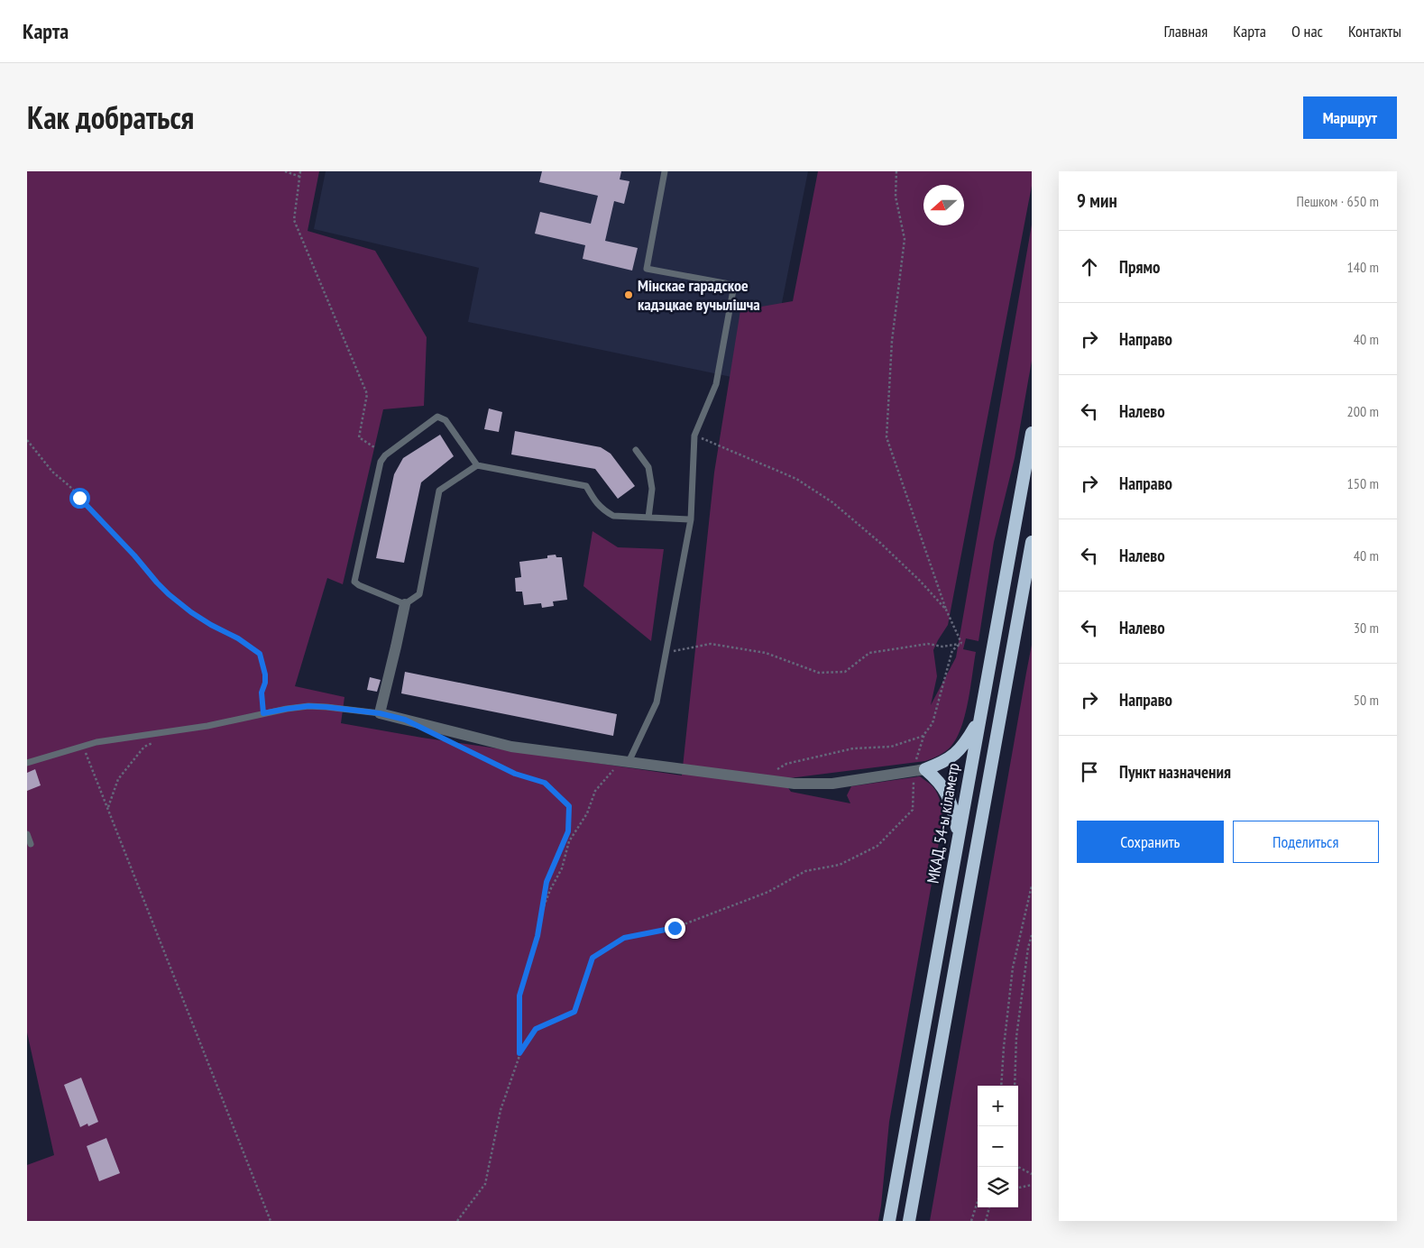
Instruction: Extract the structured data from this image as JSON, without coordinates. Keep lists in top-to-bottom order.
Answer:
{
  "streets": {
    "highway": ["МКАД, 54-ы кіламетр"]
  },
  "places": ["Мінскае гарадское кадэцкае вучылішча"],
  "north": "left",
  "page": {
    "header": "Карта",
    "nav": [
      "Главная",
      "Карта",
      "О нас",
      "Контакты"
    ],
    "title": "Как добраться",
    "buttons": [
      "Маршрут",
      ["Сохранить", "Поделиться"]
    ],
    "heading": ["9 мин", "Пешком · 650 m"],
    "list": [
      ["Прямо", "140 m"],
      ["Направо", "40 m"],
      ["Налево", "200 m"],
      ["Направо", "150 m"],
      ["Налево", "40 m"],
      ["Налево", "30 m"],
      ["Направо", "50 m"],
      "Пункт назначения"
    ],
    "map_buttons": ["+", "−"]
  }
}
